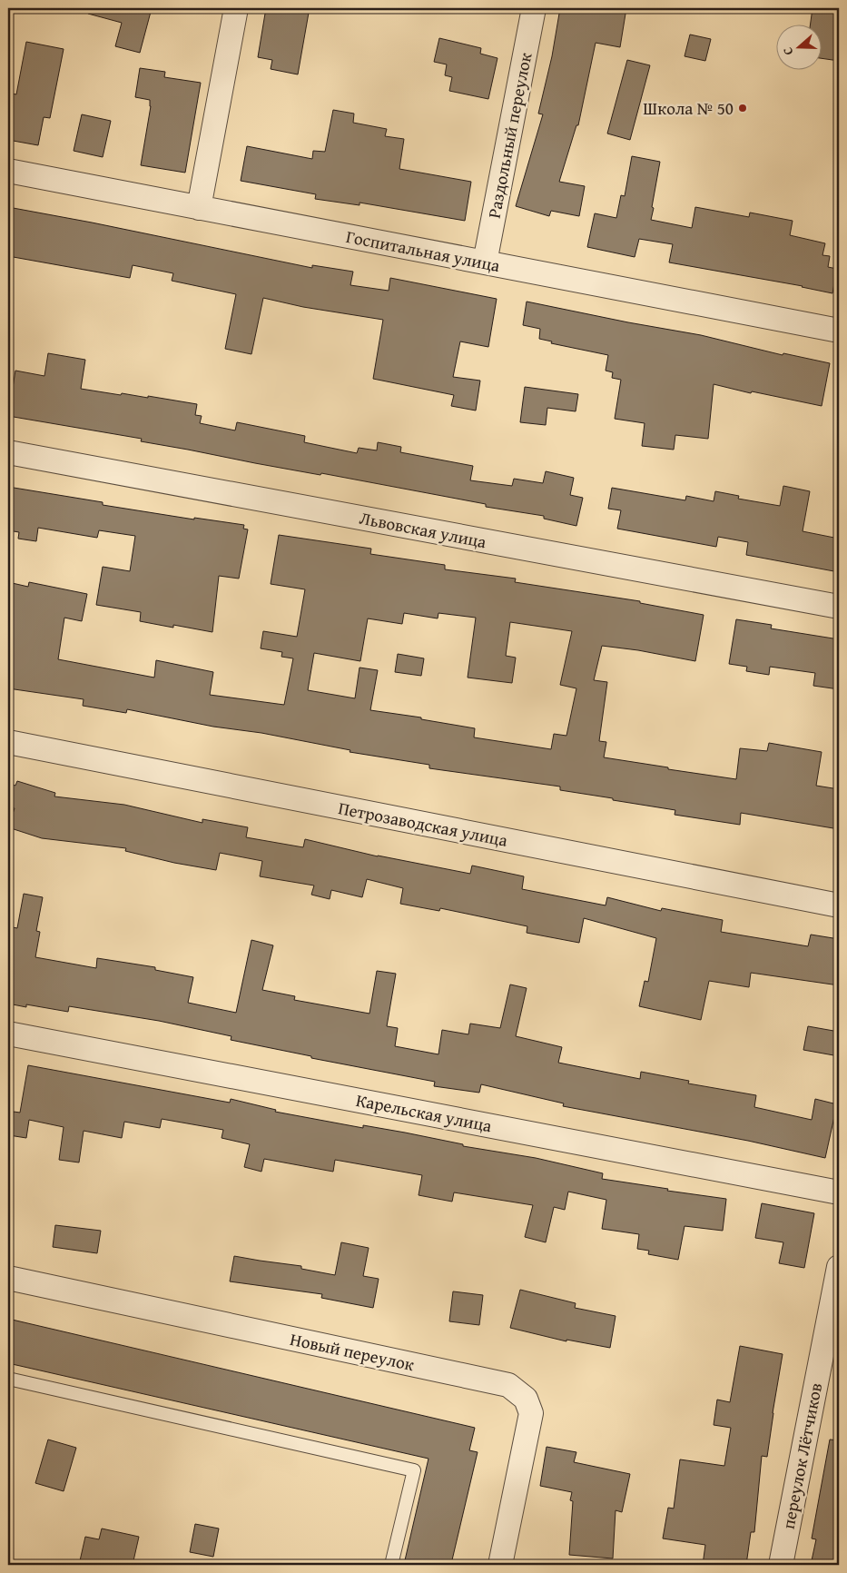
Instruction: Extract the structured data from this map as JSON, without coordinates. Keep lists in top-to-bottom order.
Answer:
{
  "streets": {
    "street": [
      "Раздольный переулок",
      "Госпитальная улица",
      "Львовская улица",
      "Петрозаводская улица",
      "Карельская улица",
      "Новый переулок",
      "переулок Лётчиков"
    ]
  },
  "crossings": [
    ["Раздольный переулок", "Госпитальная улица"]
  ],
  "places": ["Школа № 50"],
  "north": "left"
}
